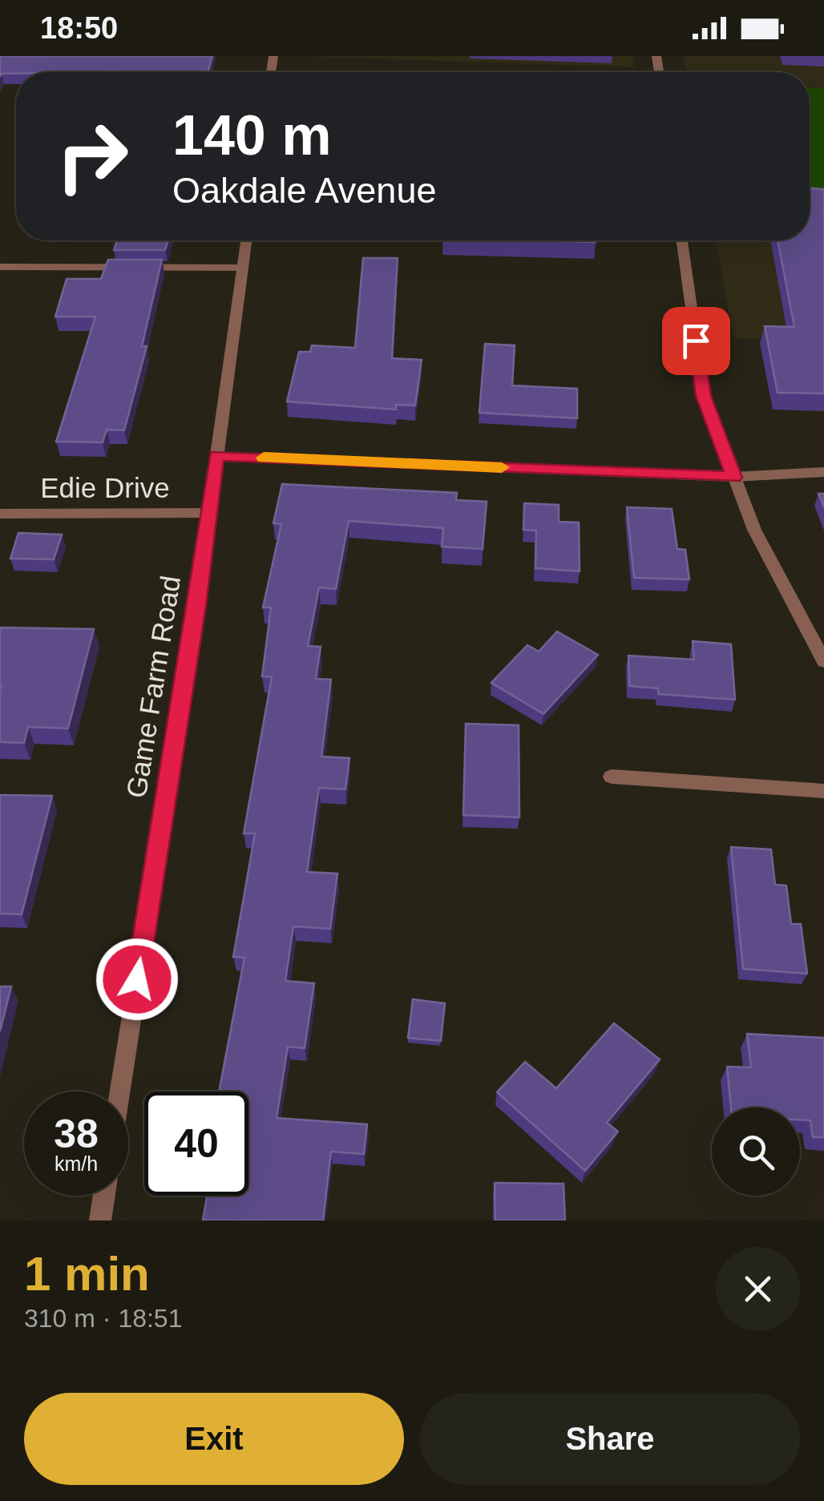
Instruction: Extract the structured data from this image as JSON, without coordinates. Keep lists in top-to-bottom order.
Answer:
{
  "streets": {
    "street": ["Edie Drive", "Game Farm Road"]
  },
  "crossings": [
    ["Edie Drive", "Game Farm Road"]
  ],
  "page": {
    "status": "18:50",
    "turn": ["140 m", "Oakdale Avenue"],
    "speed": "38 km/h",
    "limit": "40",
    "heading": ["1 min", "310 m · 18:51"],
    "buttons": ["Exit", "Share"]
  }
}
